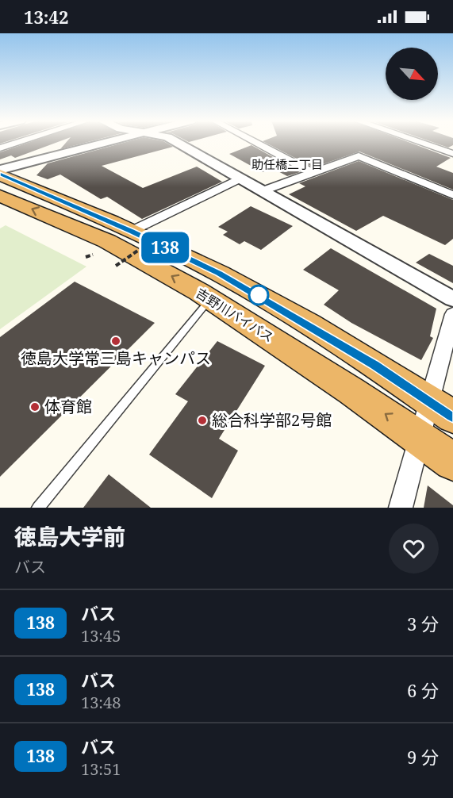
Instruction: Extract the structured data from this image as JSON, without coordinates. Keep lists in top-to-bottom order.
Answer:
{
  "streets": {
    "highway": ["吉野川バイパス"]
  },
  "districts": ["助任橋二丁目"],
  "places": ["徳島大学常三島キャンパス", "体育館", "総合科学部2号館"],
  "lines": ["bus line 138"],
  "north": "bottom right",
  "page": {
    "status": "13:42",
    "on_map": "138",
    "heading": ["徳島大学前", "バス"],
    "list": [
      {
        "mark": "138",
        "name": "バス",
        "note": "13:45",
        "value": "3 分"
      },
      {
        "mark": "138",
        "name": "バス",
        "note": "13:48",
        "value": "6 分"
      },
      {
        "mark": "138",
        "name": "バス",
        "note": "13:51",
        "value": "9 分"
      }
    ]
  }
}
